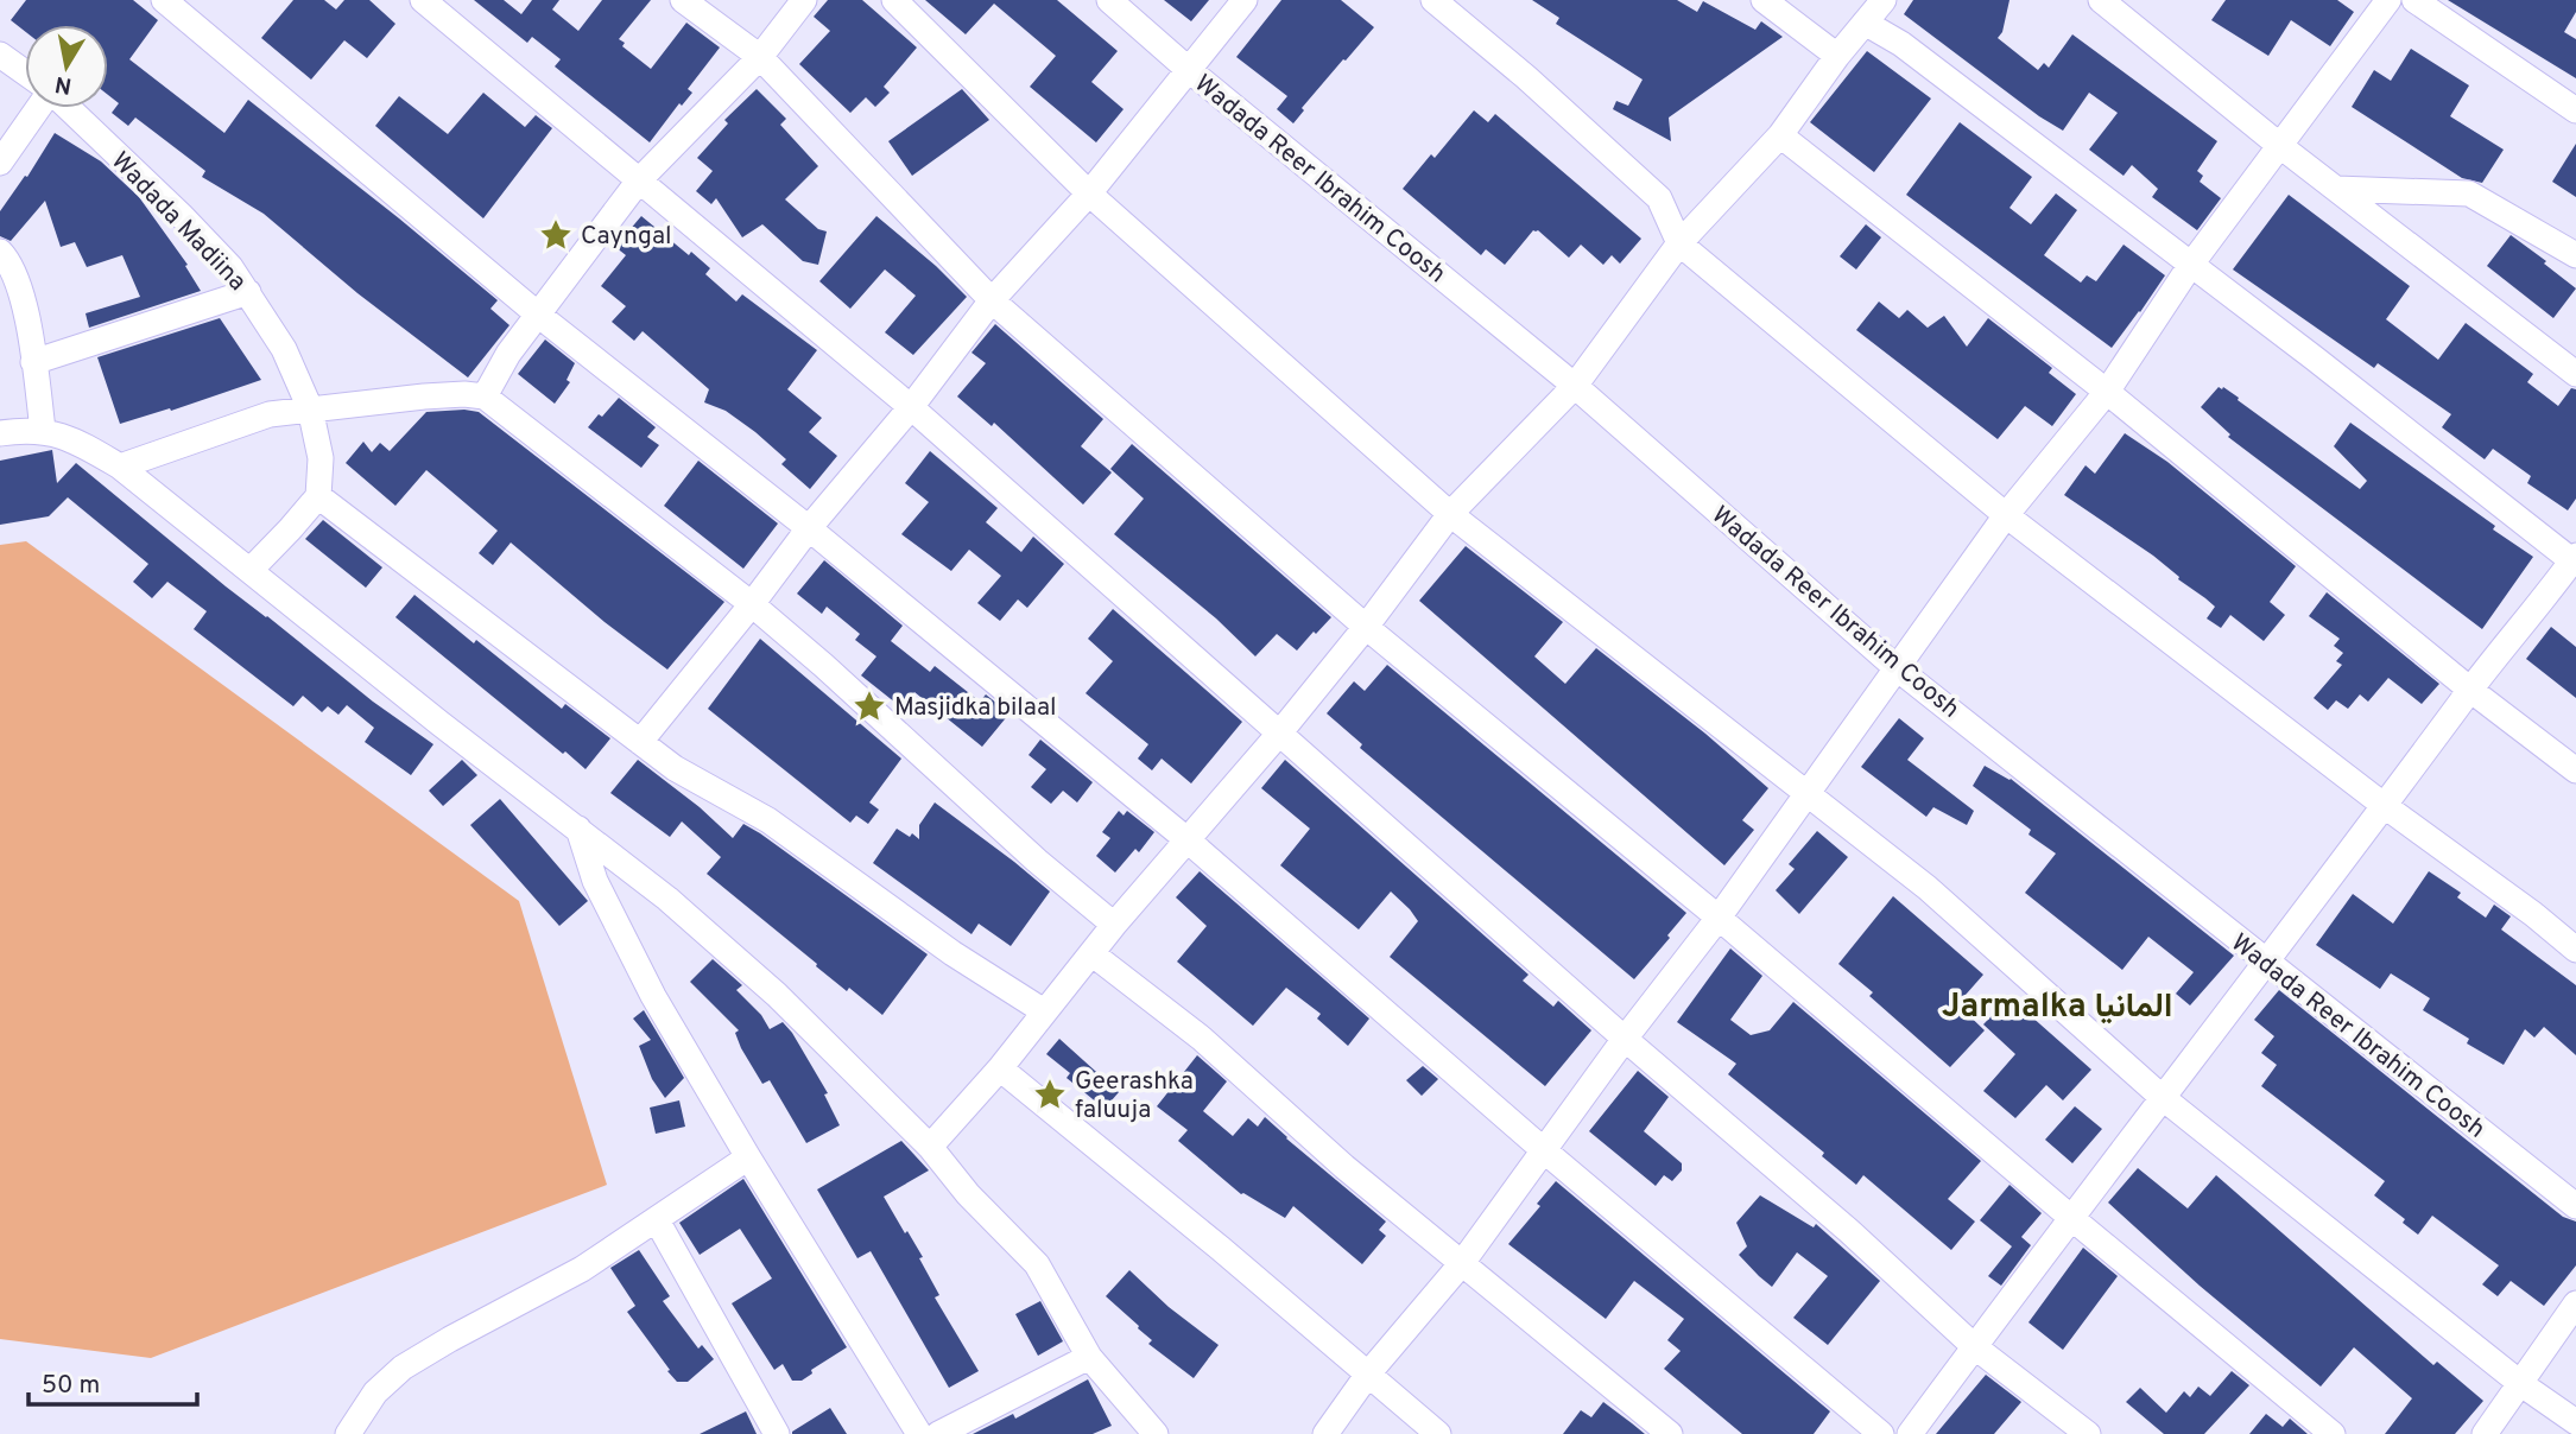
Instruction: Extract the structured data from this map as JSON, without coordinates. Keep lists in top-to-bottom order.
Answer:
{
  "streets": {
    "street": ["Wadada Reer Ibrahim Coosh", "Wadada Madiina"]
  },
  "districts": ["Jarmalka المانيا"],
  "places": {
    "place": ["Cayngal", "Masjidka bilaal", "Geerashka faluuja"]
  },
  "scale_bar": "50 m",
  "north": "bottom"
}
